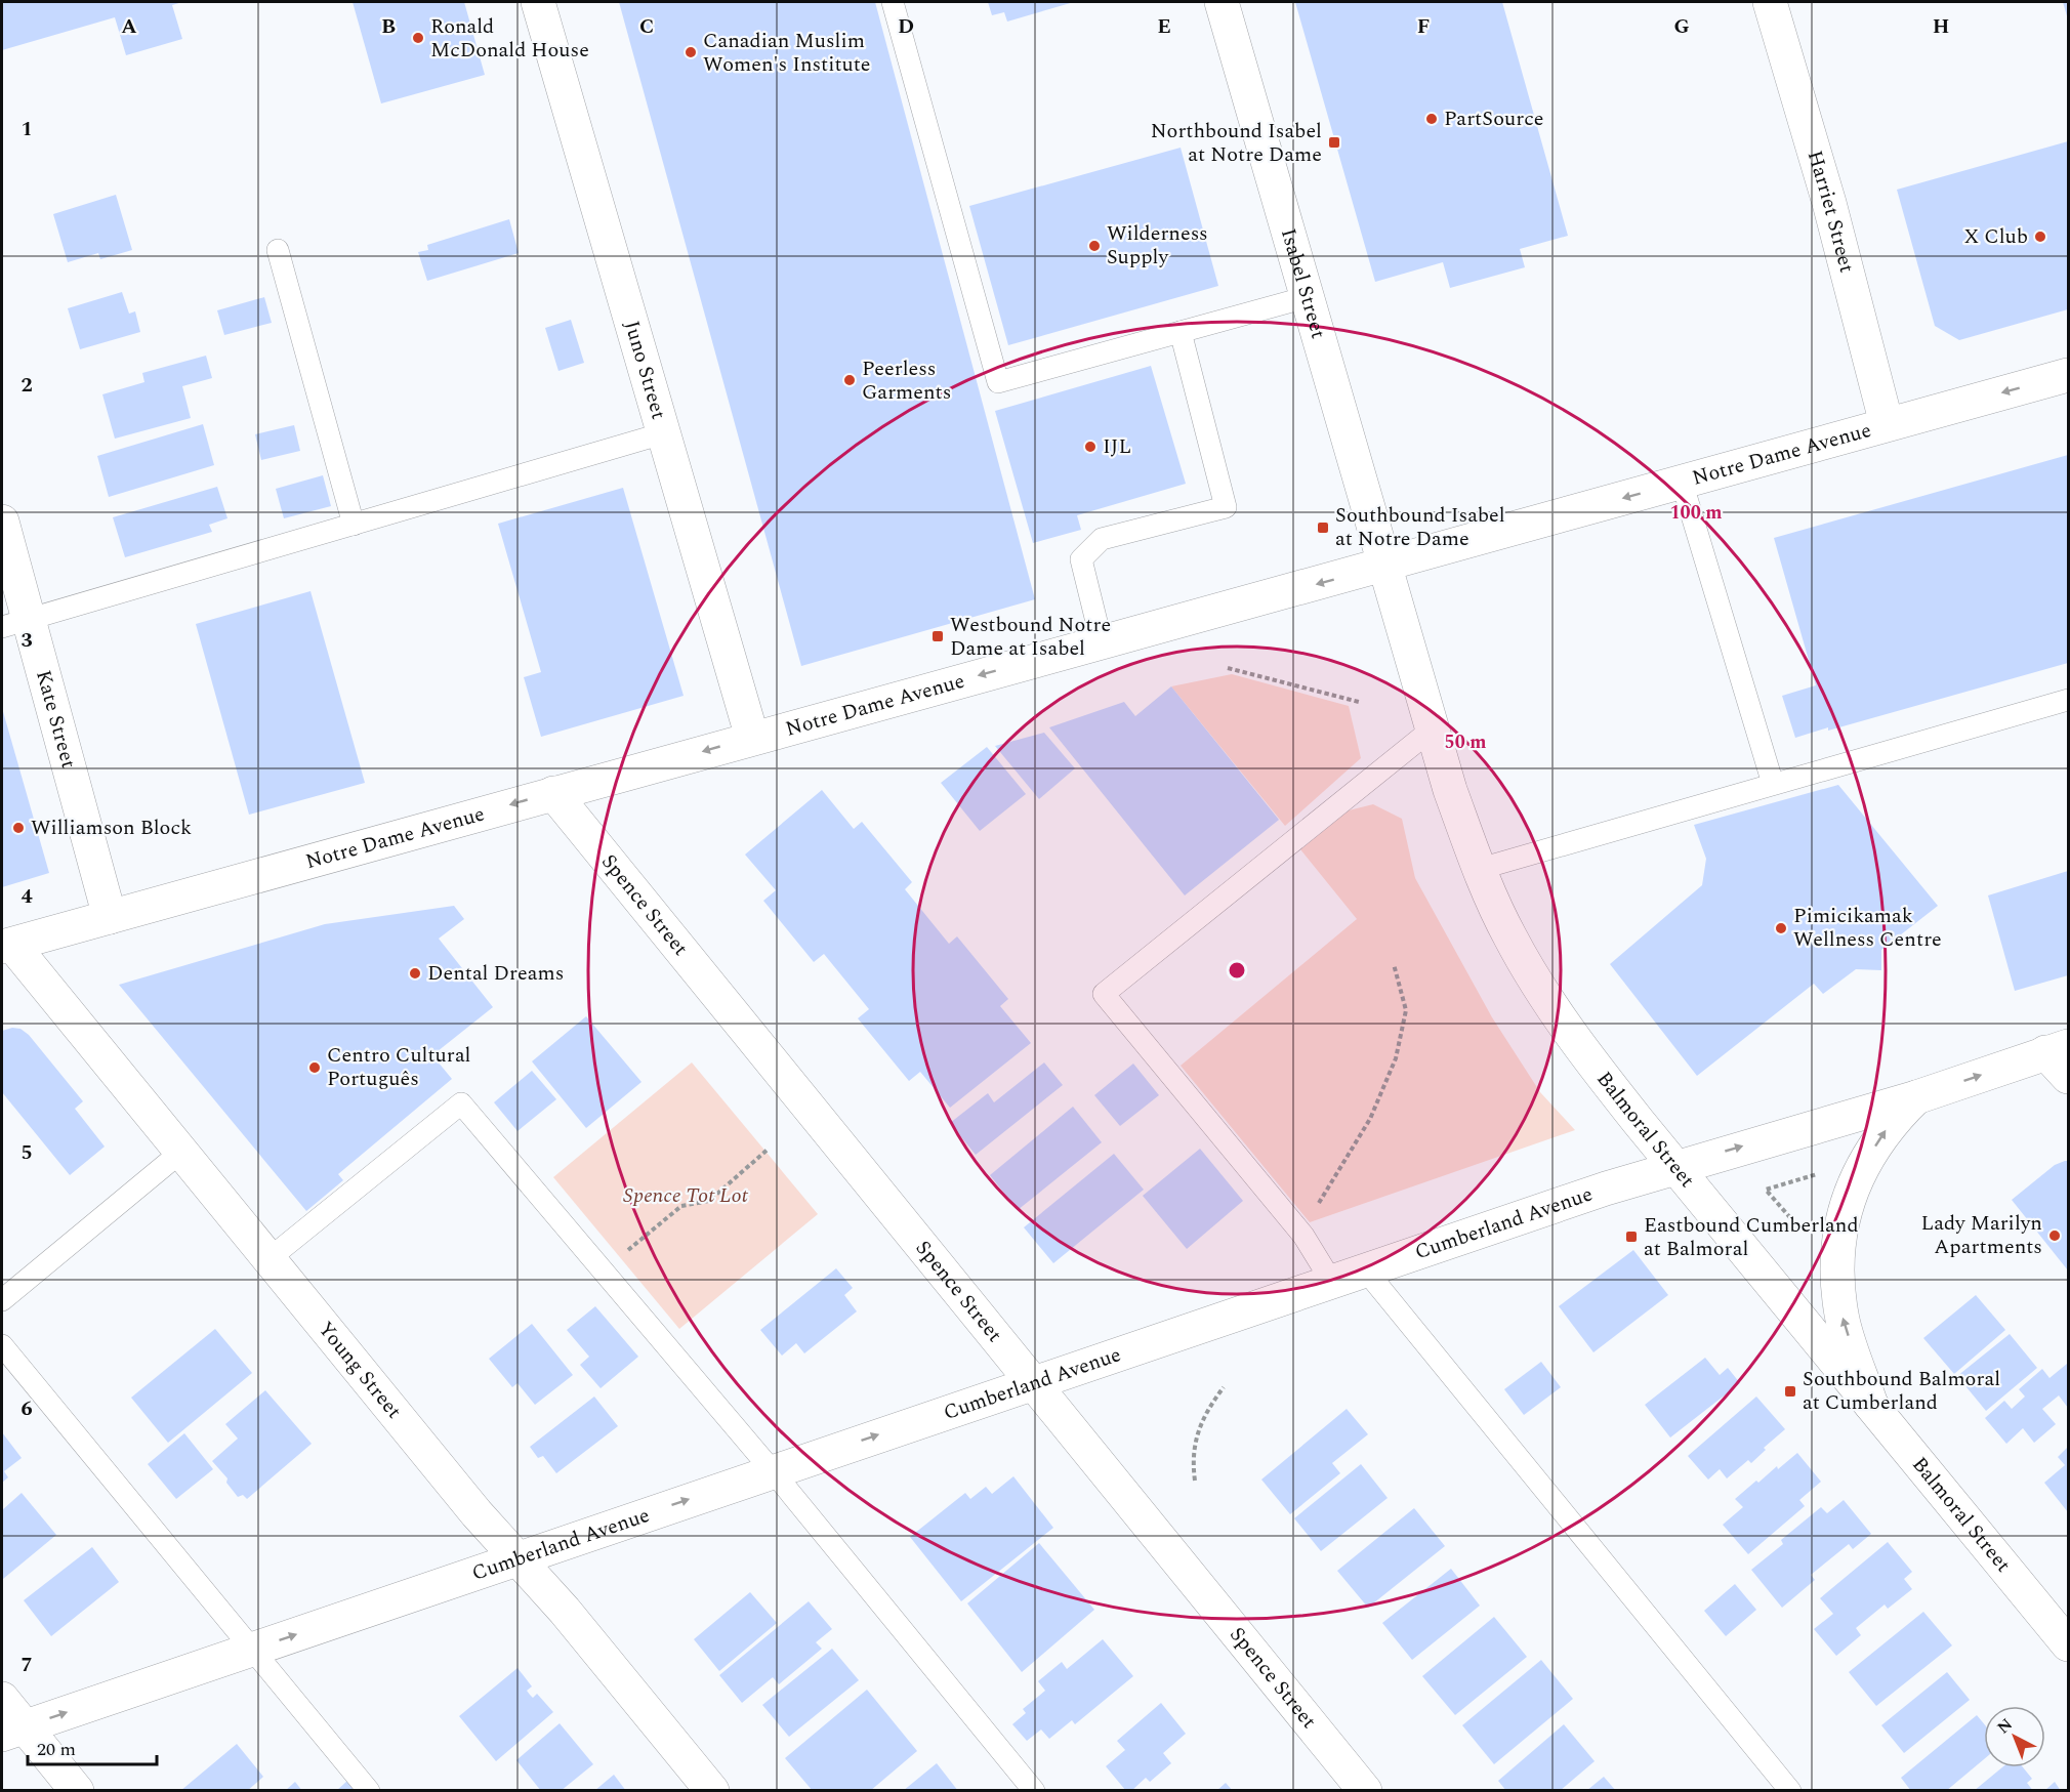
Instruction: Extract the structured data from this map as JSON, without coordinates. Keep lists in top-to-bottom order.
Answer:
{
  "streets": {
    "main road": [
      "Harriet Street",
      "Isabel Street",
      "Juno Street",
      "Notre Dame Avenue",
      "Kate Street",
      "Spence Street",
      "Balmoral Street",
      "Cumberland Avenue",
      "Young Street"
    ]
  },
  "crossings": [
    ["Harriet Street", "Notre Dame Avenue"],
    ["Isabel Street", "Notre Dame Avenue"],
    ["Isabel Street", "Balmoral Street"],
    ["Juno Street", "Notre Dame Avenue"],
    ["Notre Dame Avenue", "Kate Street"],
    ["Notre Dame Avenue", "Spence Street"],
    ["Notre Dame Avenue", "Balmoral Street"],
    ["Notre Dame Avenue", "Young Street"],
    ["Spence Street", "Cumberland Avenue"],
    ["Balmoral Street", "Cumberland Avenue"],
    ["Cumberland Avenue", "Young Street"]
  ],
  "one_way": ["Notre Dame Avenue", "Cumberland Avenue"],
  "parks": ["Spence Tot Lot"],
  "places": {
    "other": [
      "Ronald McDonald House",
      "Canadian Muslim Women's Institute",
      "PartSource",
      "X Club",
      "Wilderness Supply",
      "Peerless Garments",
      "IJL",
      "Williamson Block",
      "Pimicikamak Wellness Centre",
      "Dental Dreams",
      "Centro Cultural Português",
      "Lady Marilyn Apartments"
    ],
    "transit": [
      "Northbound Isabel at Notre Dame",
      "Southbound Isabel at Notre Dame",
      "Westbound Notre Dame at Isabel",
      "Eastbound Cumberland at Balmoral",
      "Southbound Balmoral at Cumberland"
    ]
  },
  "scale_bar": "20 m",
  "north": "top left",
  "grid": {
    "columns": [
      "A",
      "B",
      "C",
      "D",
      "E",
      "F",
      "G",
      "H"
    ],
    "rows": [
      "1",
      "2",
      "3",
      "4",
      "5",
      "6",
      "7"
    ]
  },
  "rings": ["100 m", "50 m"]
}
